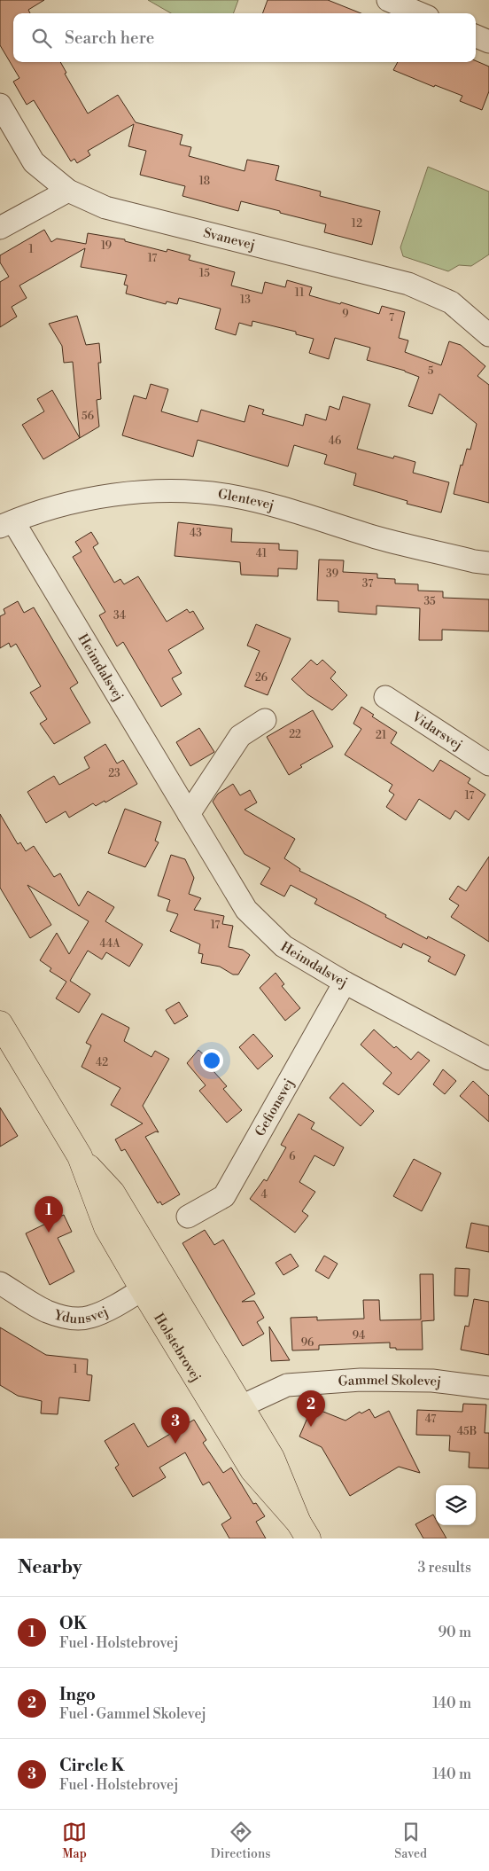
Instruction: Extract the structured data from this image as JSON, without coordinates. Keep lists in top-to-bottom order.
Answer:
{
  "streets": {
    "main road": ["Holstebrovej"],
    "street": [
      "Svanevej",
      "Glentevej",
      "Heimdalsvej",
      "Vidarsvej",
      "Gefionsvej",
      "Ydunsvej",
      "Gammel Skolevej"
    ]
  },
  "crossings": [
    ["Glentevej", "Heimdalsvej"],
    ["Heimdalsvej", "Gefionsvej"],
    ["Ydunsvej", "Holstebrovej"],
    ["Holstebrovej", "Gammel Skolevej"]
  ],
  "house_numbers": [
    "18",
    "12",
    "19",
    "1",
    "17",
    "15",
    "11",
    "13",
    "9",
    "7",
    "5",
    "56",
    "46",
    "43",
    "41",
    "39",
    "37",
    "35",
    "34",
    "26",
    "22",
    "21",
    "23",
    "17",
    "17",
    "44A",
    "42",
    "6",
    "4",
    "94",
    "96",
    "1",
    "47",
    "45B"
  ],
  "page": {
    "search": "Search here",
    "pins": ["1", "2", "3"],
    "heading": ["Nearby", "3 results"],
    "list": [
      {
        "mark": "1",
        "name": "OK",
        "note": "Fuel · Holstebrovej",
        "value": "90 m"
      },
      {
        "mark": "2",
        "name": "Ingo",
        "note": "Fuel · Gammel Skolevej",
        "value": "140 m"
      },
      {
        "mark": "3",
        "name": "Circle K",
        "note": "Fuel · Holstebrovej",
        "value": "140 m"
      }
    ],
    "nav": ["Map", "Directions", "Saved"]
  }
}
